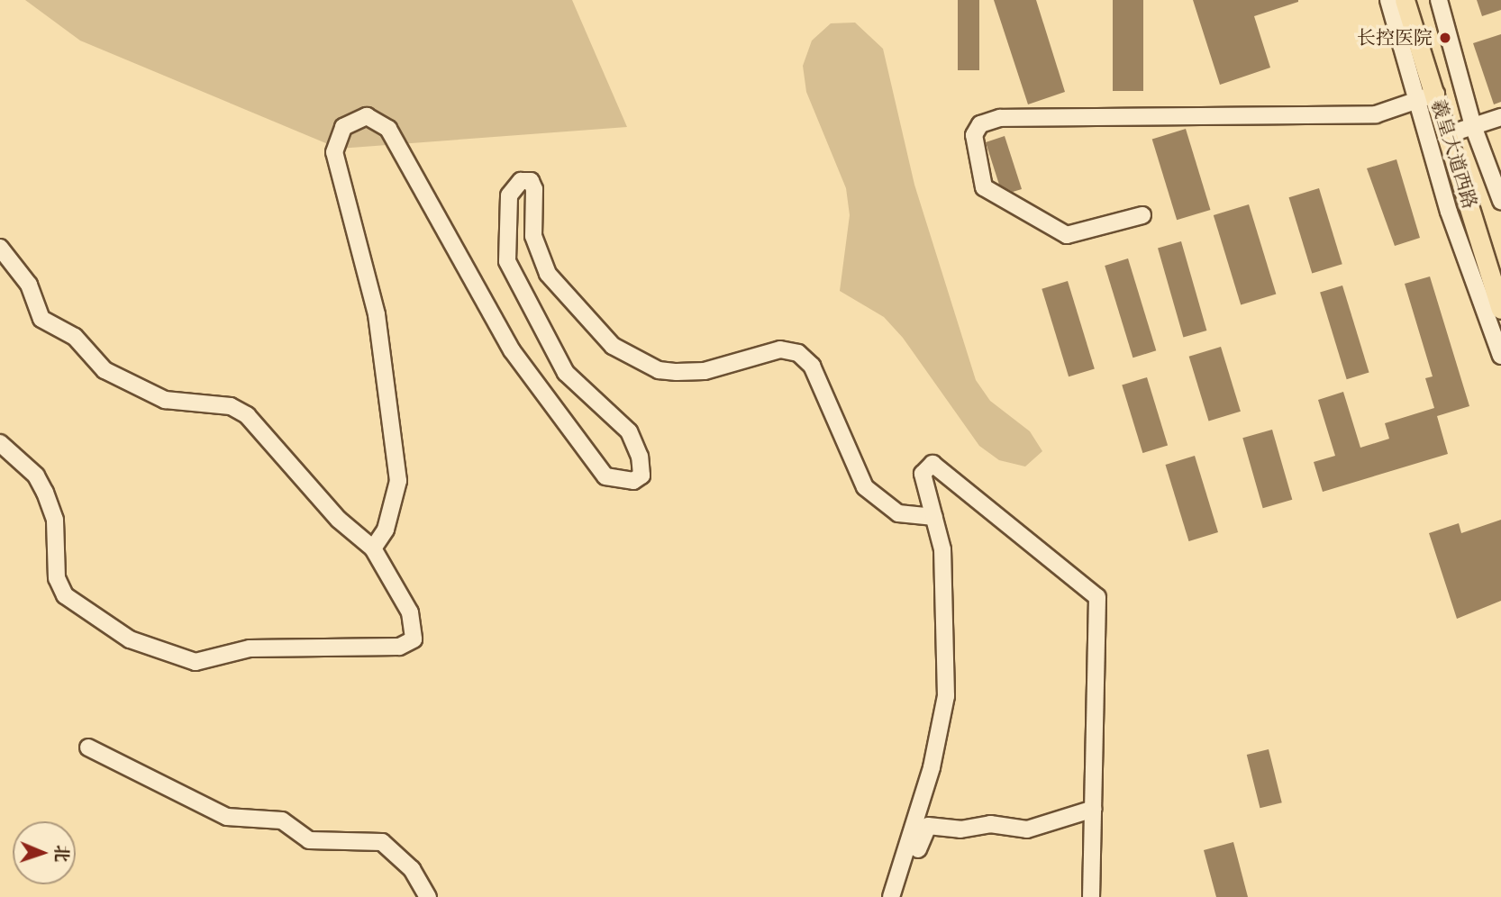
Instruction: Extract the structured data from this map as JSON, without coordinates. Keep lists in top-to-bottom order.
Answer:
{
  "streets": {
    "main road": ["羲皇大道西路"]
  },
  "places": ["长控医院"],
  "north": "right"
}
